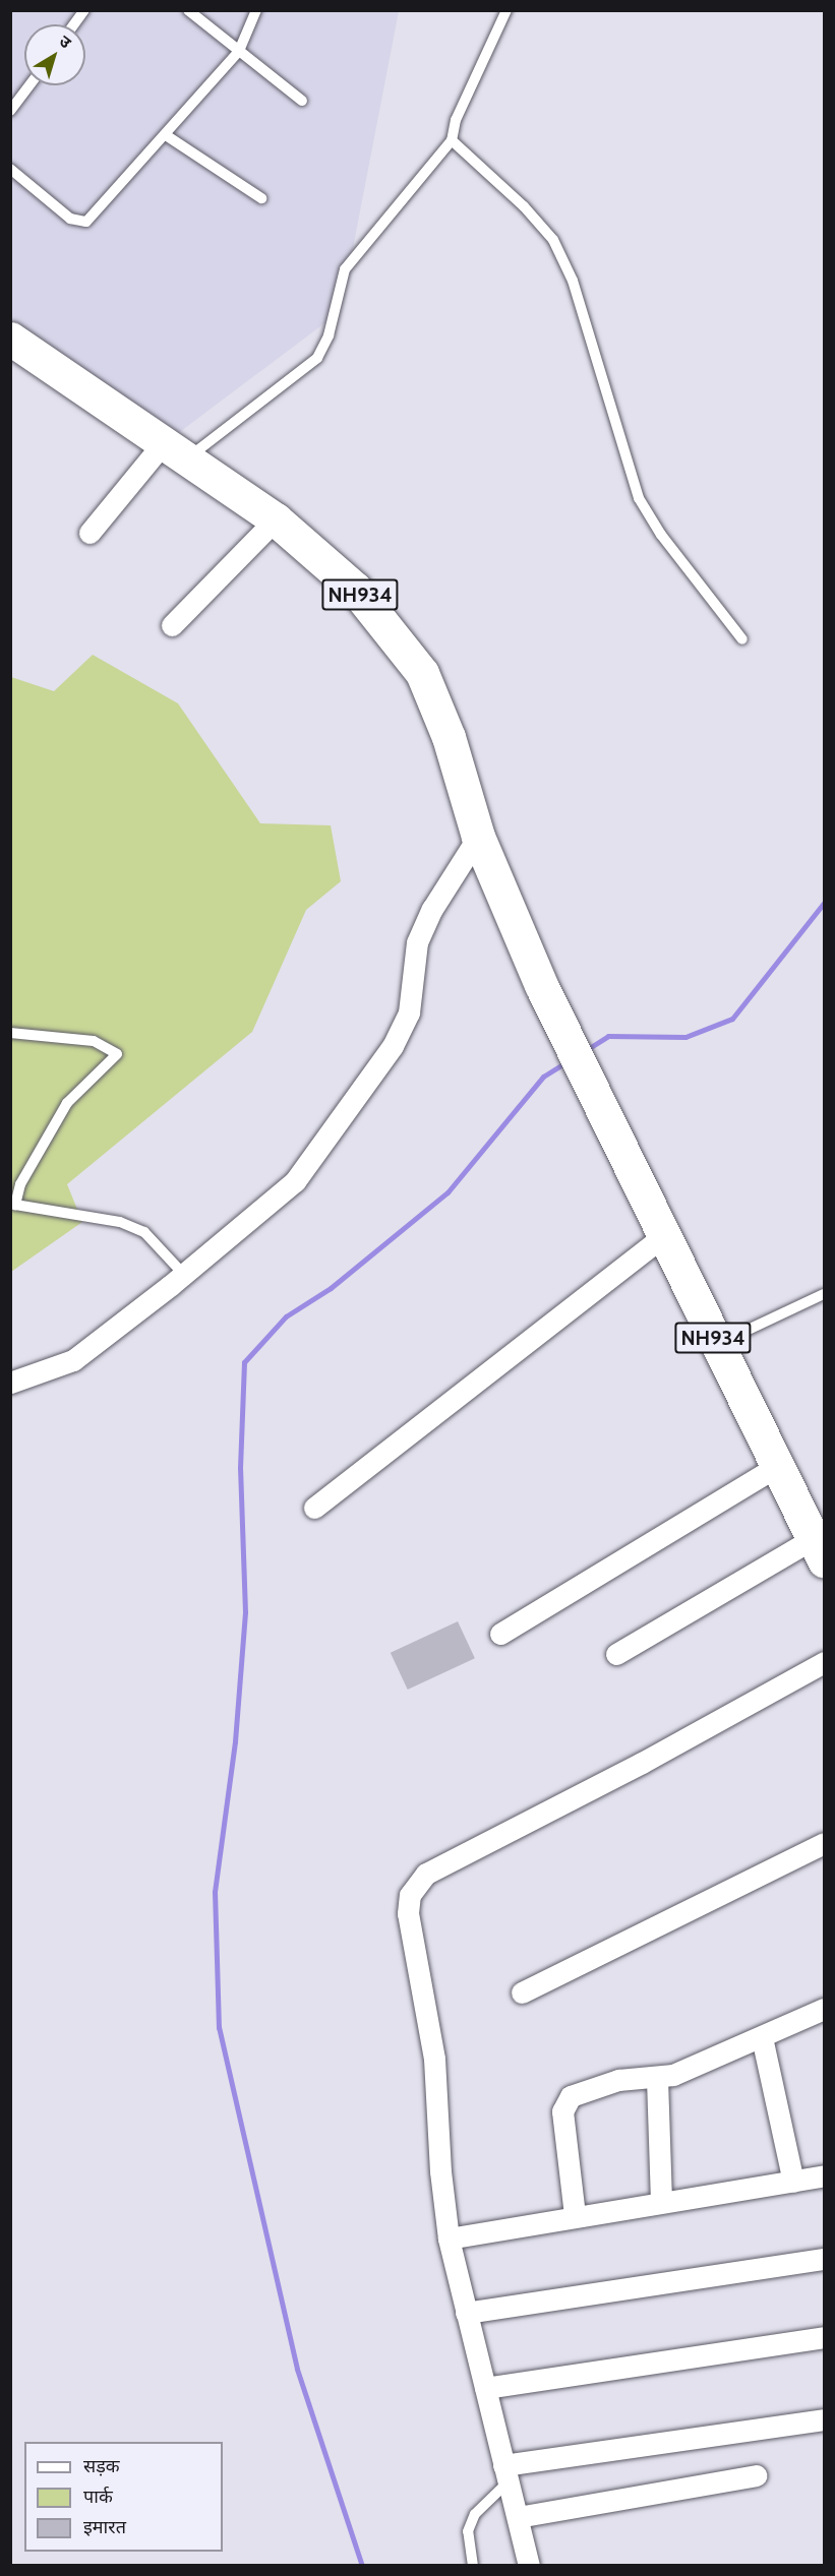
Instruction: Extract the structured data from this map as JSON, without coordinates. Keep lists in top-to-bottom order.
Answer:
{
  "streets": {
    "highway": ["NH934"]
  },
  "legend": ["सड़क", "पार्क", "इमारत"],
  "north": "top right"
}
